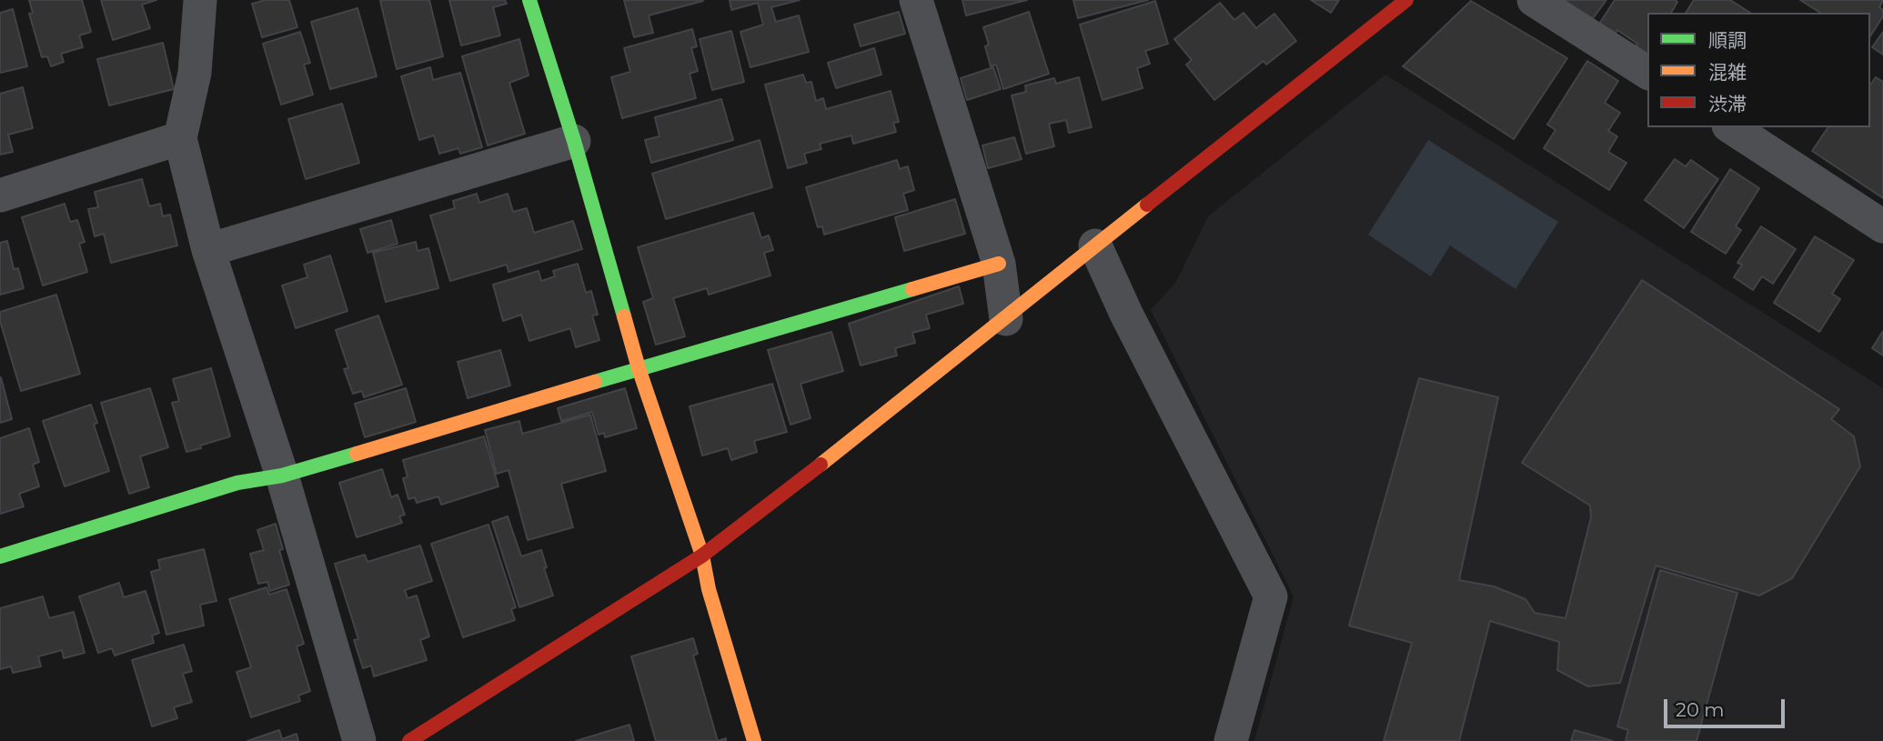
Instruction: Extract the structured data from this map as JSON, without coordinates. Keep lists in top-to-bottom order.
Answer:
{
  "legend": ["順調", "混雑", "渋滞"],
  "scale_bar": "20 m"
}
